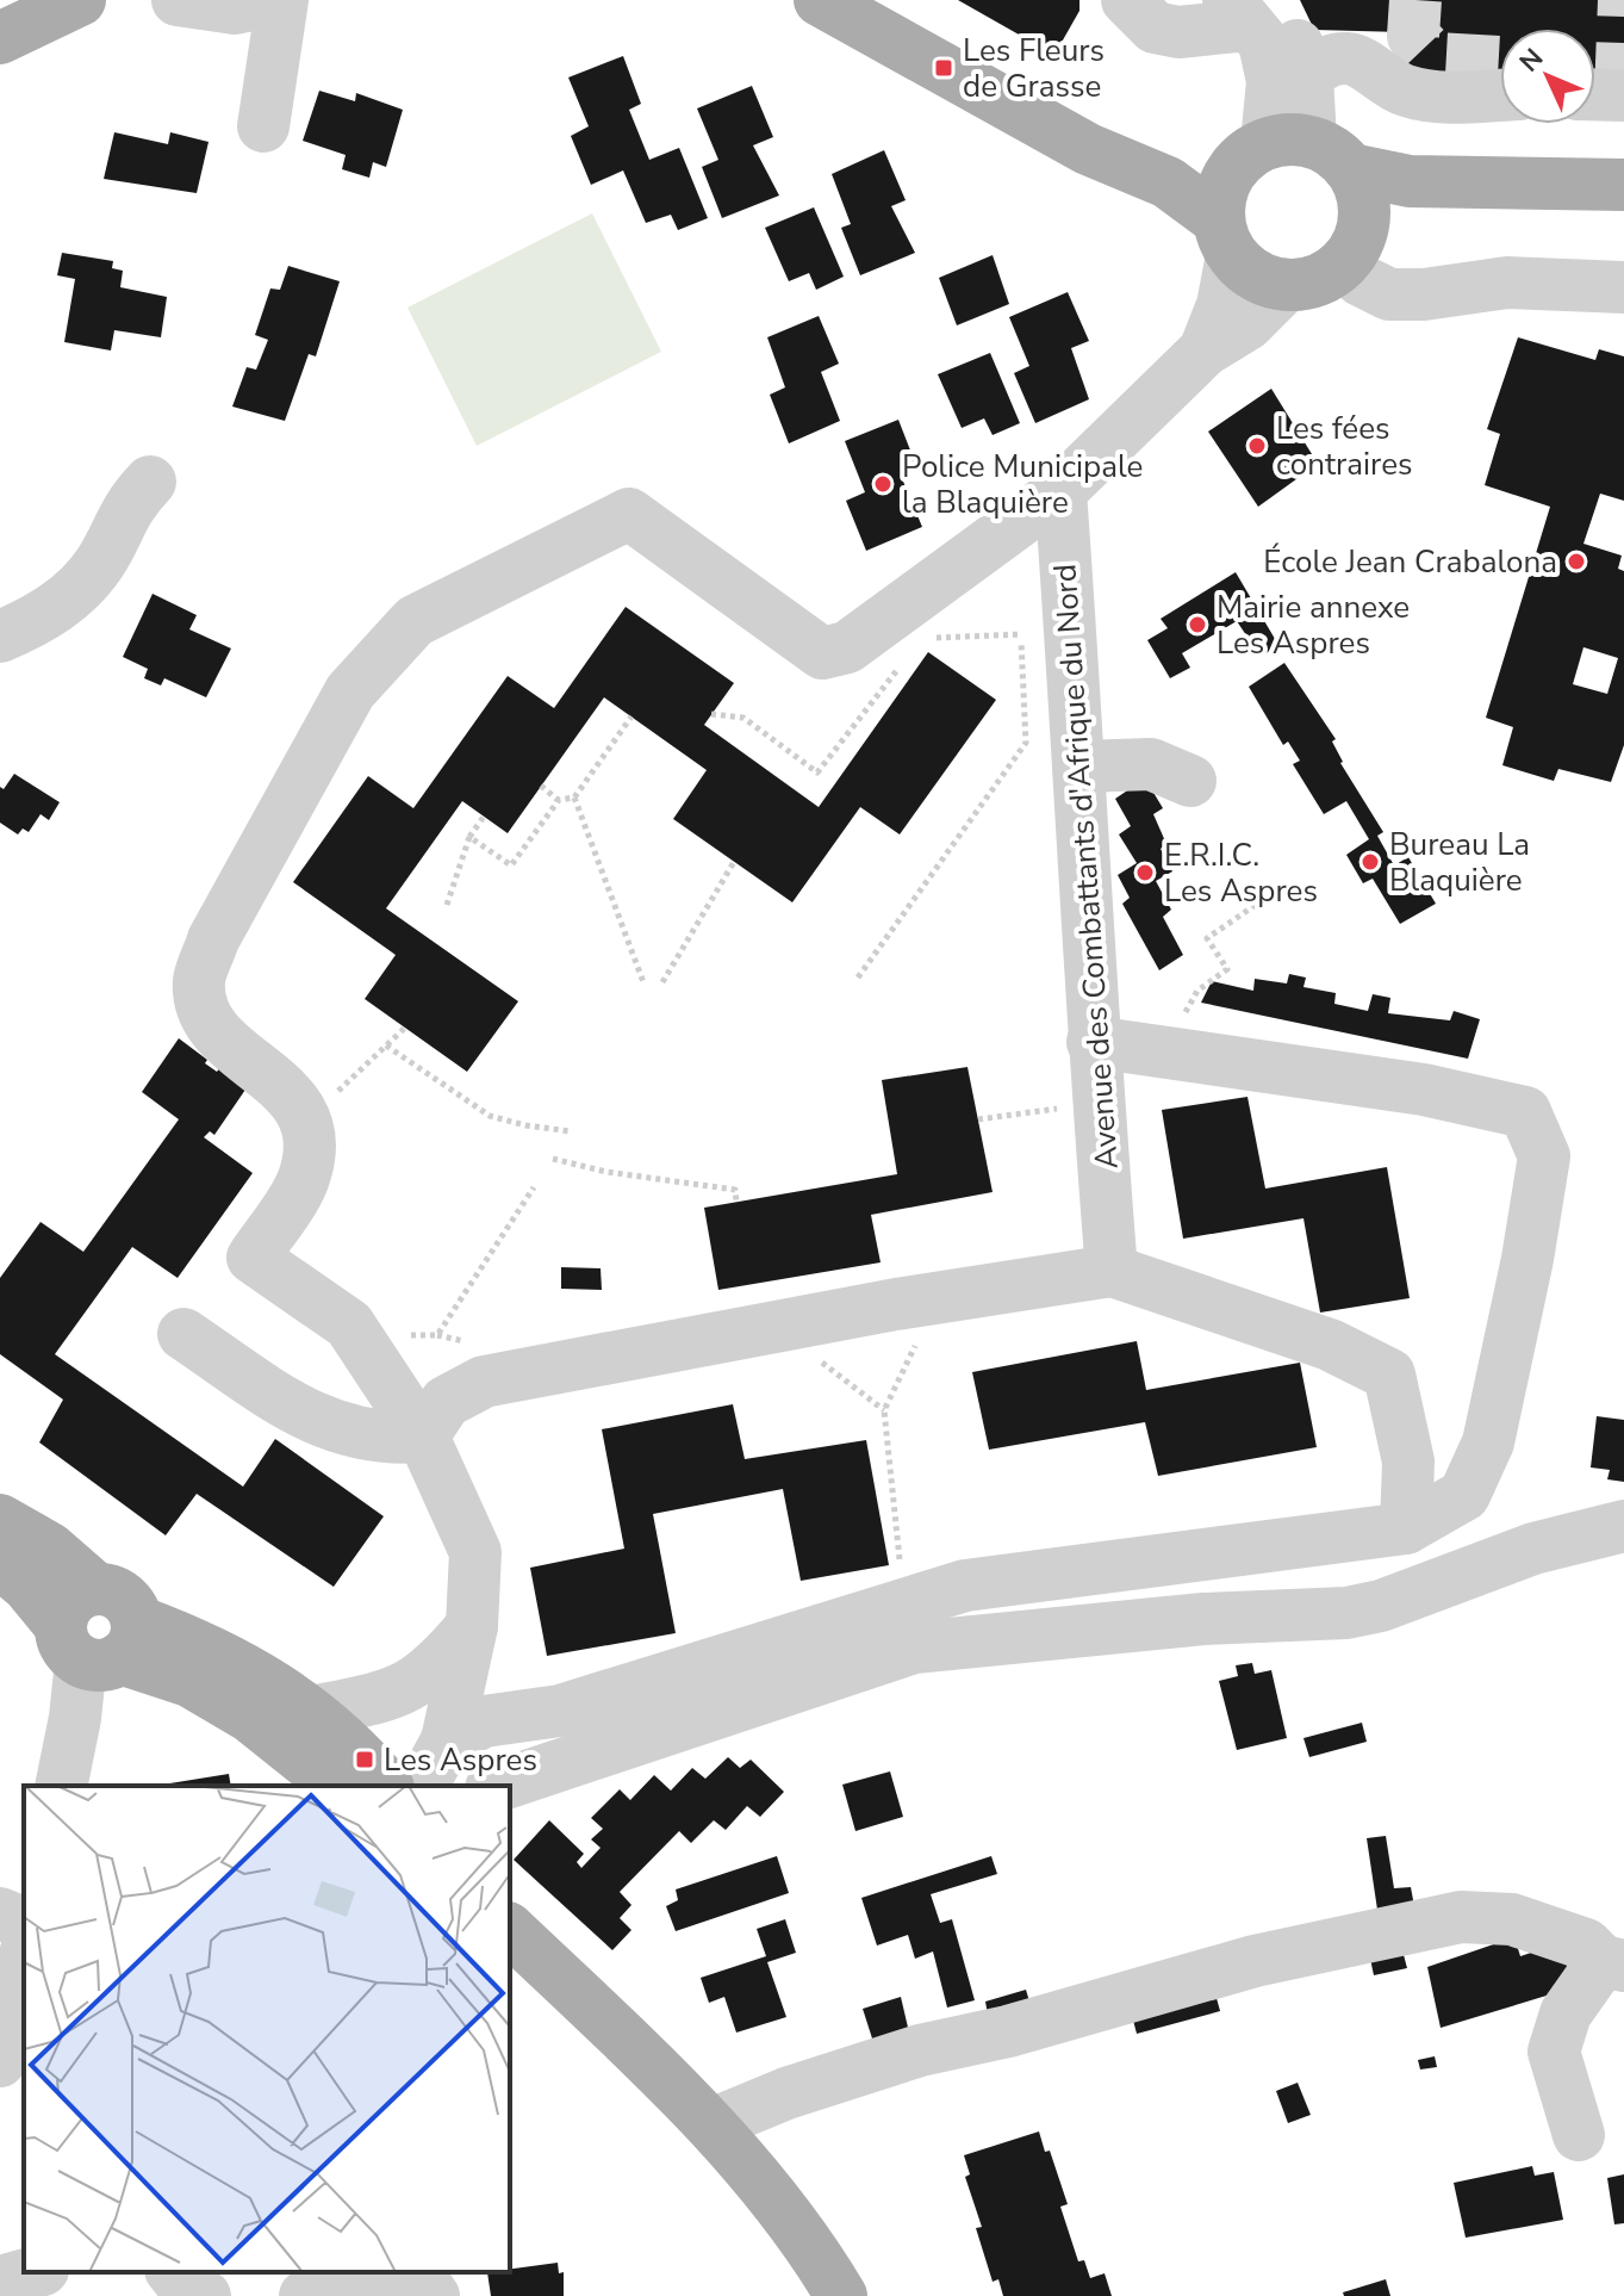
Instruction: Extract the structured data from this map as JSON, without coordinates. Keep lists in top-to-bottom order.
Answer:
{
  "streets": {
    "street": ["Avenue des Combattants d'Afrique du Nord"]
  },
  "places": {
    "transit": ["Les Fleurs de Grasse", "Les Aspres"],
    "other": [
      "Les fées contraires",
      "Police Municipale la Blaquière",
      "École Jean Crabalona",
      "Mairie annexe Les Aspres",
      "Bureau La Blaquière",
      "E.R.I.C. Les Aspres"
    ]
  },
  "north": "top left"
}
